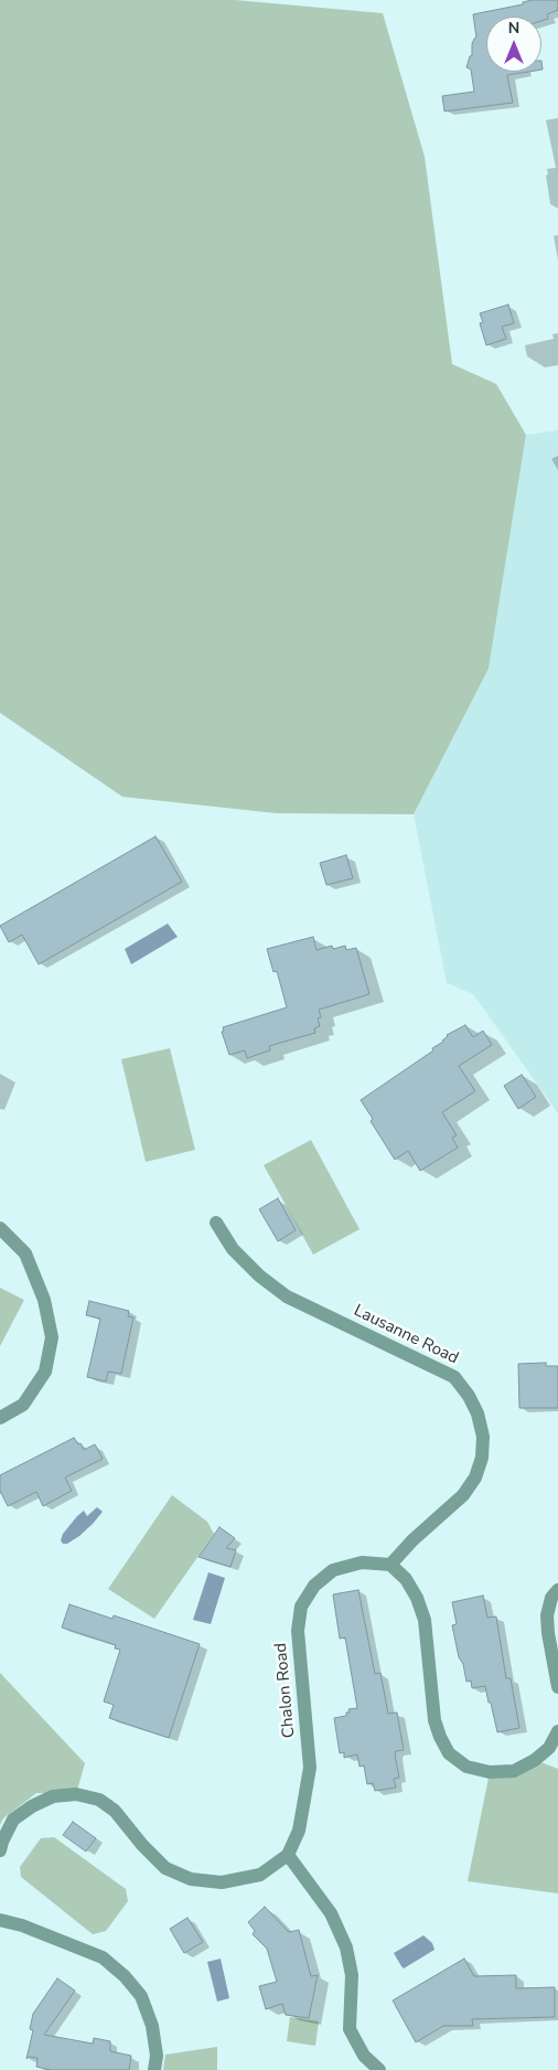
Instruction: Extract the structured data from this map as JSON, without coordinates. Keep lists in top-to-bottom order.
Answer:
{
  "streets": {
    "street": ["Lausanne Road", "Chalon Road"]
  },
  "crossings": [
    ["Lausanne Road", "Chalon Road"]
  ],
  "north": "top"
}
